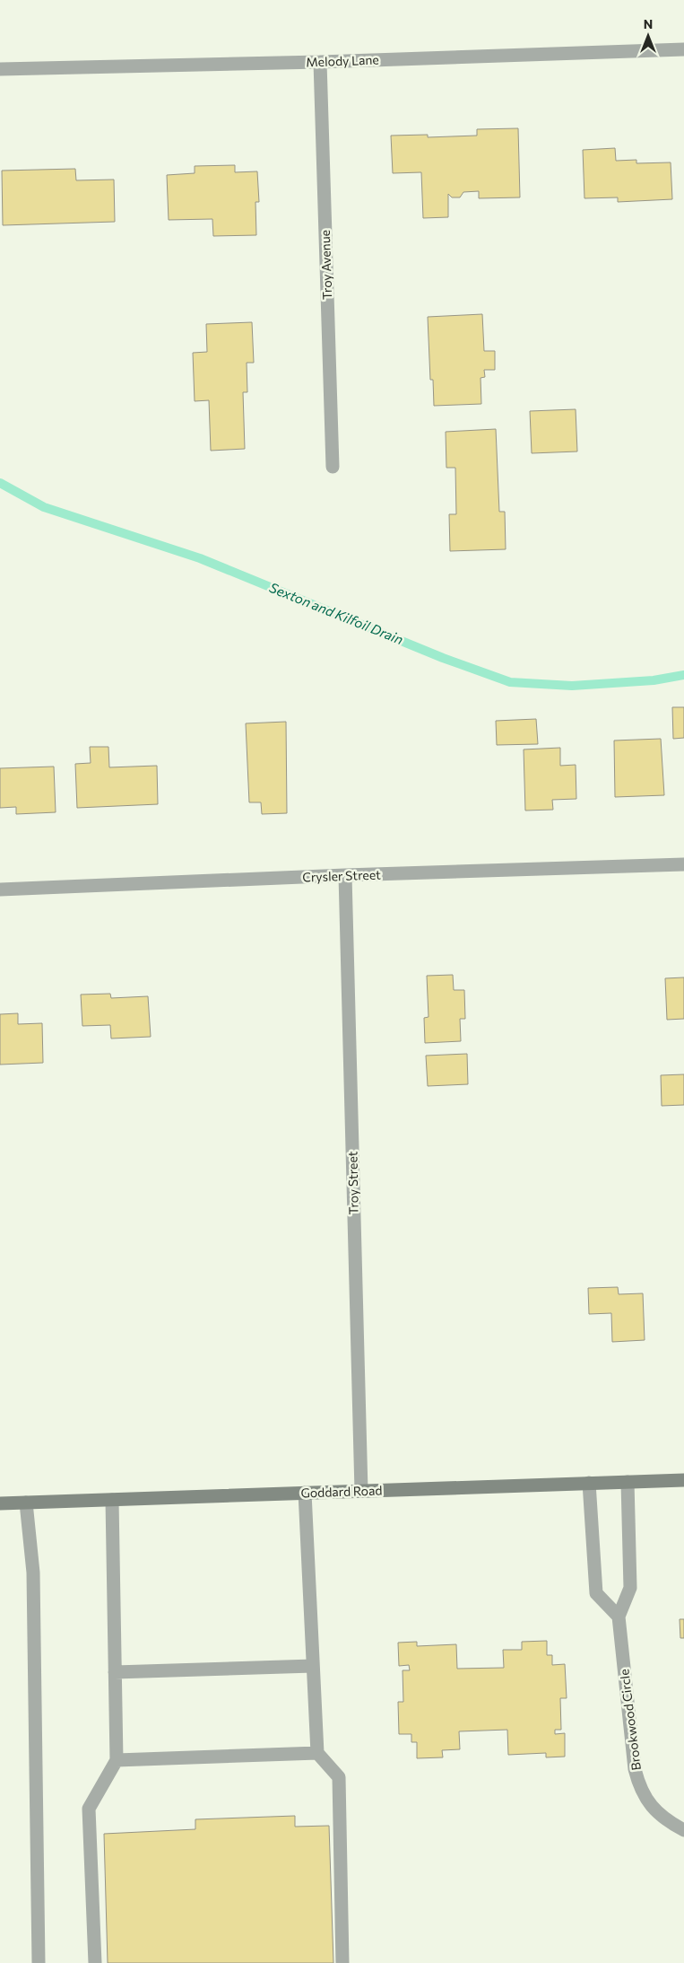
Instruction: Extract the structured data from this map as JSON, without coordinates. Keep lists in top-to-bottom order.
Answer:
{
  "streets": {
    "main road": ["Goddard Road"],
    "street": [
      "Melody Lane",
      "Troy Avenue",
      "Crysler Street",
      "Troy Street",
      "Brookwood Circle"
    ]
  },
  "crossings": [
    ["Melody Lane", "Troy Avenue"],
    ["Crysler Street", "Troy Street"],
    ["Troy Street", "Goddard Road"],
    ["Goddard Road", "Brookwood Circle"]
  ],
  "water": ["Sexton and Kilfoil Drain"],
  "north": "top"
}
